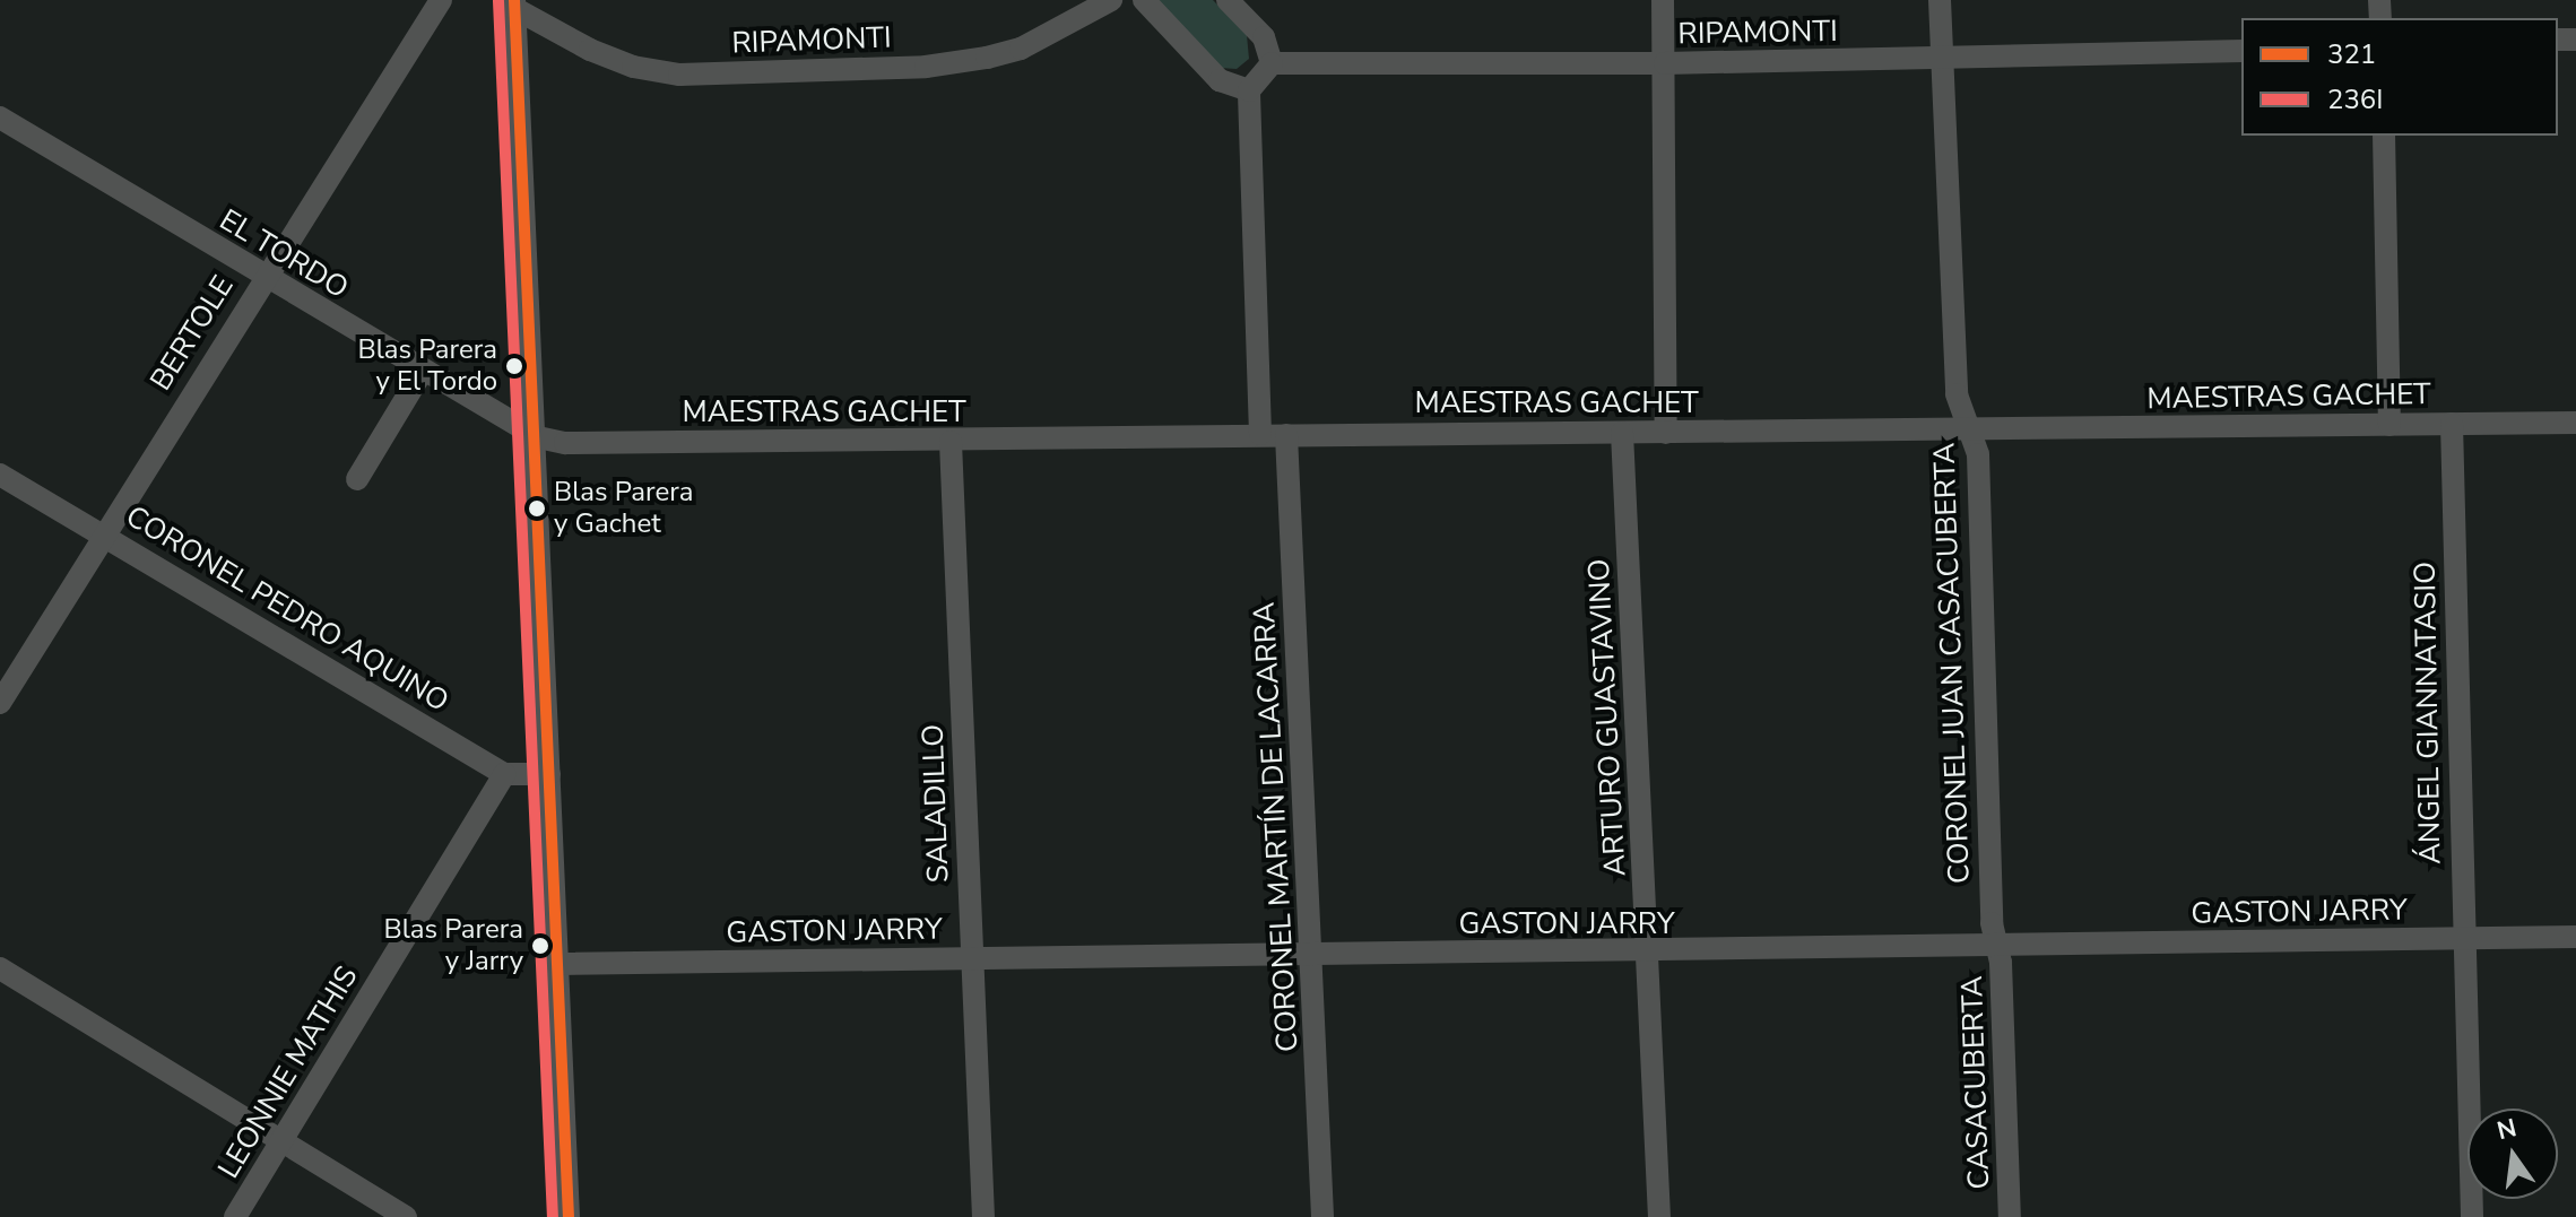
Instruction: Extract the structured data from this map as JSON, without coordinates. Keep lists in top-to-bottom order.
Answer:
{
  "streets": {
    "street": [
      "RIPAMONTI",
      "EL TORDO",
      "BERTOLE",
      "MAESTRAS GACHET",
      "CORONEL PEDRO AQUINO",
      "CORONEL JUAN CASACUBERTA",
      "ÁNGEL GIANNATASIO",
      "ARTURO GUASTAVINO",
      "SALADILLO",
      "CORONEL MARTÍN DE LACARRA",
      "GASTON JARRY",
      "LEONNIE MATHIS",
      "CASACUBERTA"
    ]
  },
  "crossings": [
    ["RIPAMONTI", "CORONEL JUAN CASACUBERTA"],
    ["EL TORDO", "BERTOLE"],
    ["EL TORDO", "MAESTRAS GACHET"],
    ["BERTOLE", "CORONEL PEDRO AQUINO"],
    ["MAESTRAS GACHET", "CORONEL JUAN CASACUBERTA"],
    ["MAESTRAS GACHET", "ÁNGEL GIANNATASIO"],
    ["MAESTRAS GACHET", "ARTURO GUASTAVINO"],
    ["MAESTRAS GACHET", "SALADILLO"],
    ["MAESTRAS GACHET", "CORONEL MARTÍN DE LACARRA"],
    ["CORONEL PEDRO AQUINO", "LEONNIE MATHIS"],
    ["CORONEL JUAN CASACUBERTA", "GASTON JARRY"],
    ["CORONEL JUAN CASACUBERTA", "CASACUBERTA"],
    ["ÁNGEL GIANNATASIO", "GASTON JARRY"],
    ["ARTURO GUASTAVINO", "GASTON JARRY"],
    ["SALADILLO", "GASTON JARRY"],
    ["CORONEL MARTÍN DE LACARRA", "GASTON JARRY"],
    ["GASTON JARRY", "CASACUBERTA"]
  ],
  "places": ["Blas Parera y El Tordo", "Blas Parera y Gachet", "Blas Parera y Jarry"],
  "lines": ["transit line 321", "transit line 236I"],
  "legend": ["321", "236I"],
  "north": "top"
}
